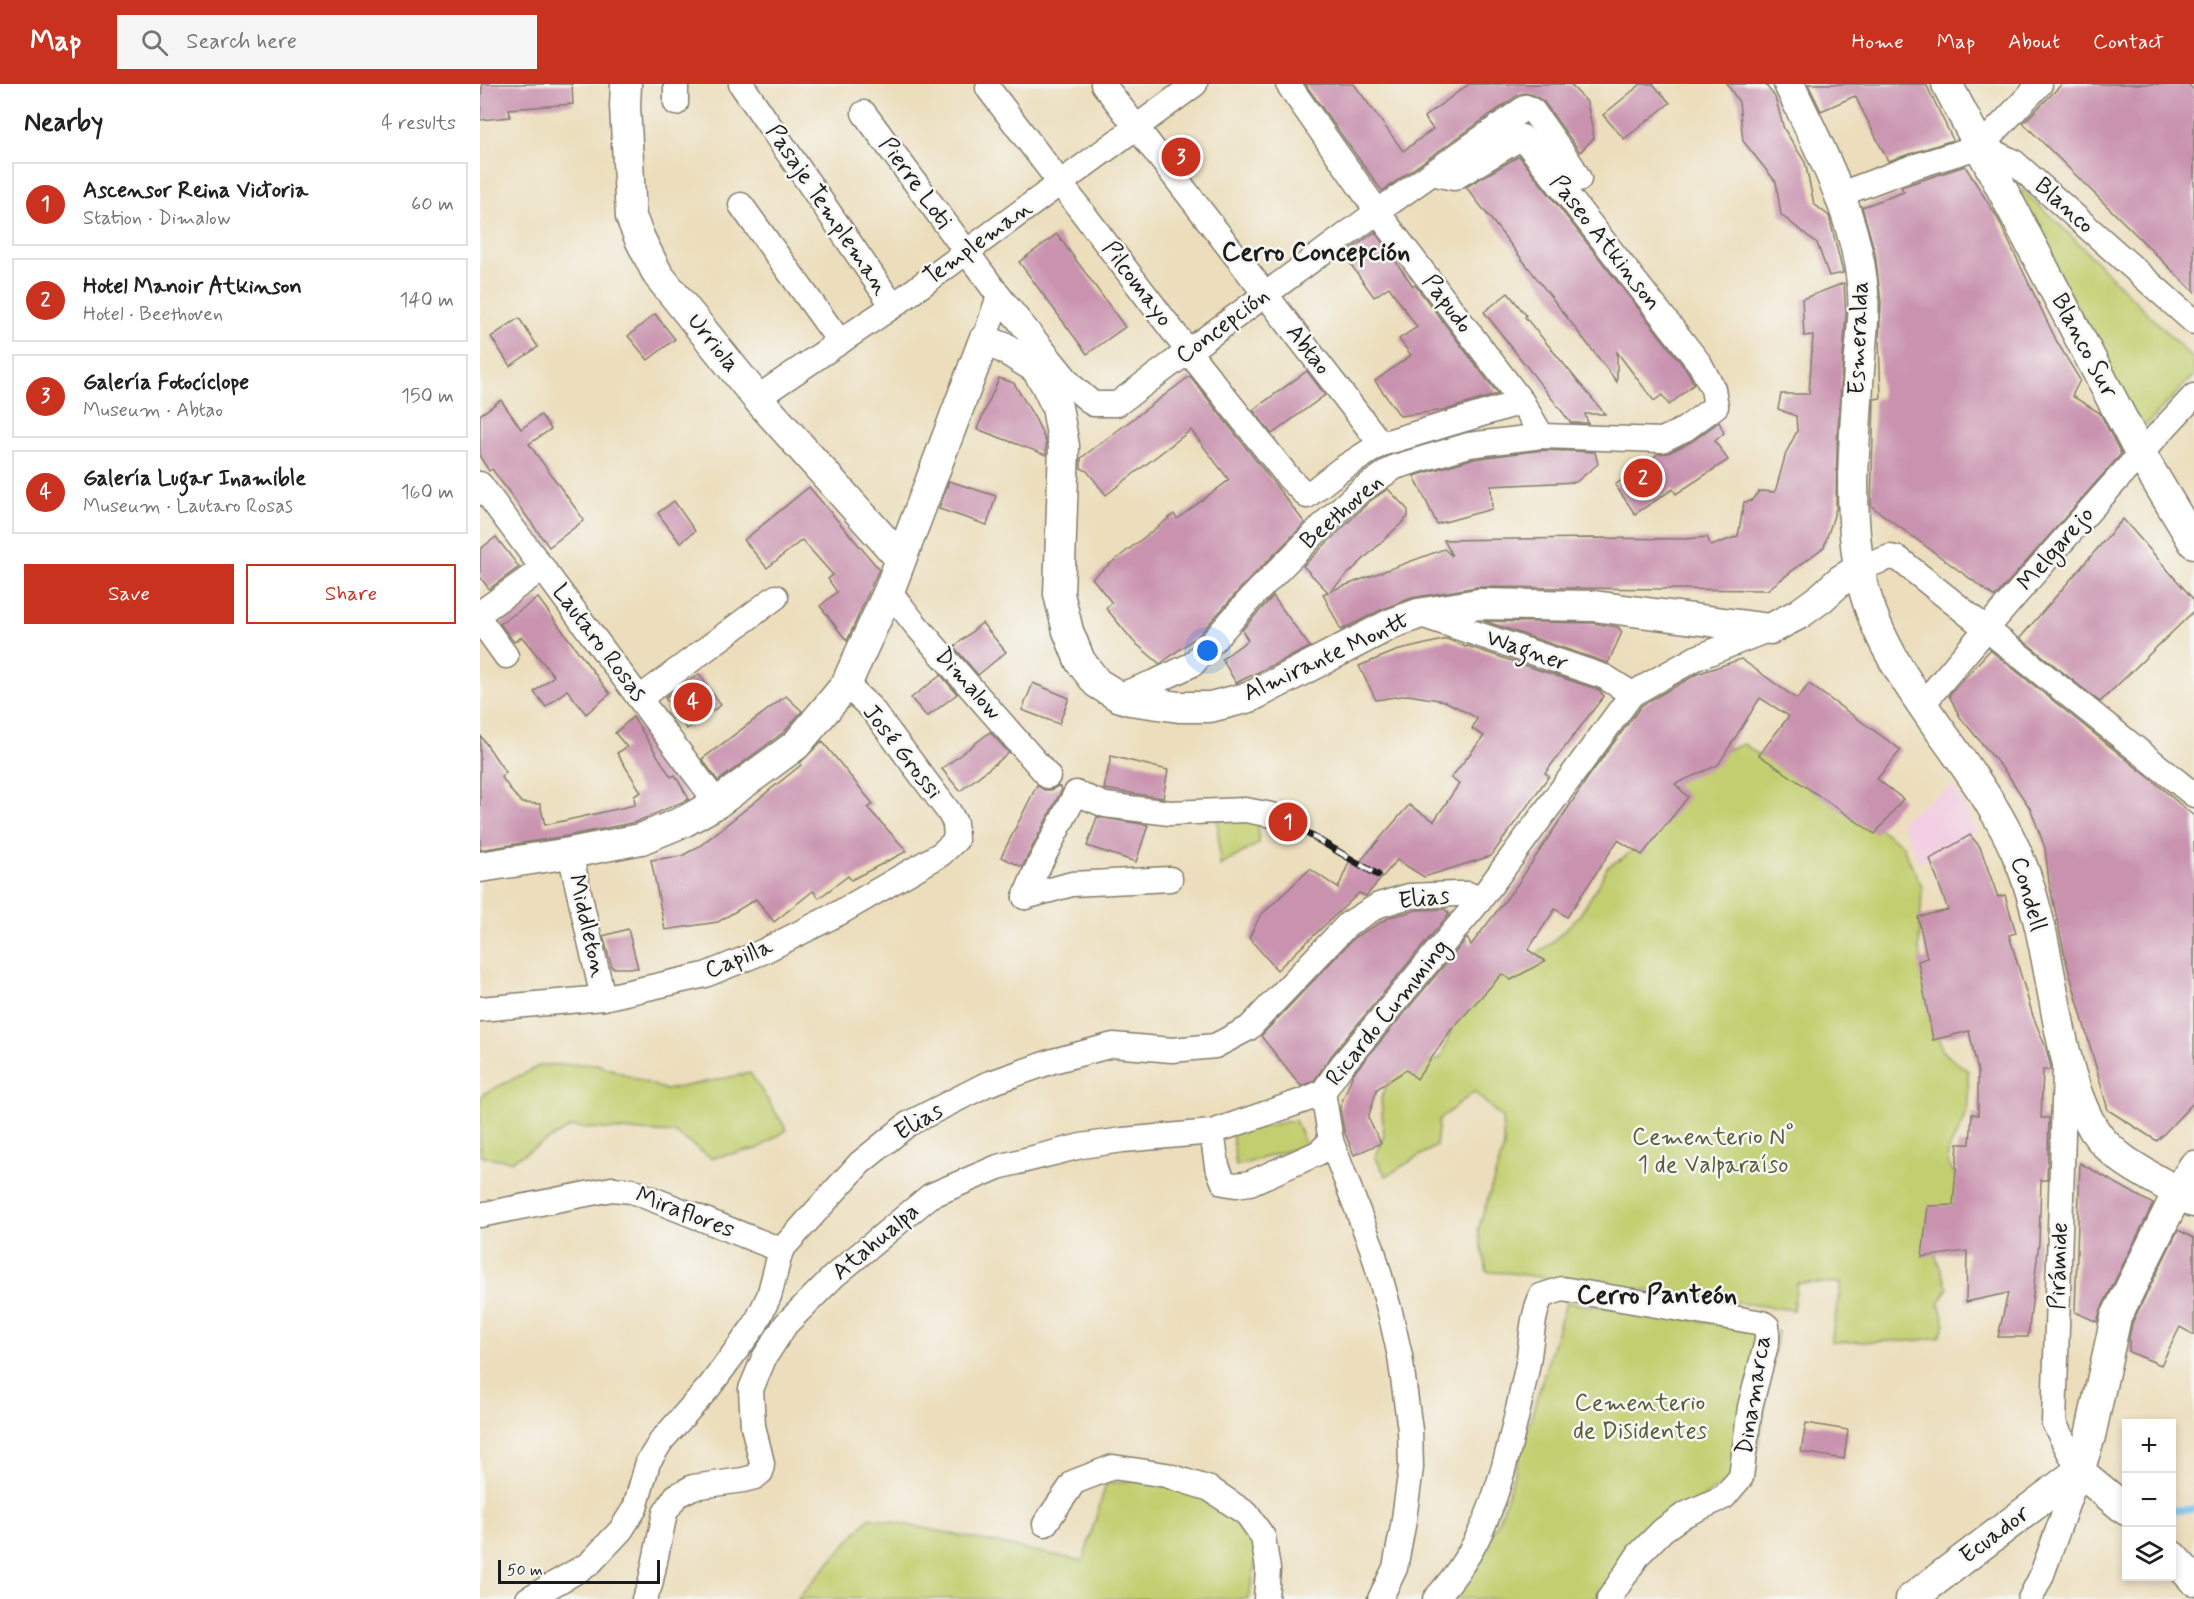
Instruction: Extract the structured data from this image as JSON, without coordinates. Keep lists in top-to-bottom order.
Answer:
{
  "streets": {
    "main road": [
      "Esmeralda",
      "Urriola",
      "Blanco Sur",
      "Almirante Montt",
      "Condell",
      "Ecuador"
    ],
    "street": [
      "Pierre Loti",
      "Blanco",
      "Pasaje Templeman",
      "Templeman",
      "Paseo Atkinson",
      "Pilcomayo",
      "Papudo",
      "Concepción",
      "Abtao",
      "Beethoven",
      "Melgarejo",
      "Lautaro Rosas",
      "Wagner",
      "Dimalow",
      "José Grossi",
      "Elias",
      "Middleton",
      "Capilla",
      "Ricardo Cumming",
      "Miraflores",
      "Atahualpa",
      "Pirámide",
      "Dinamarca"
    ]
  },
  "crossings": [
    ["Pierre Loti", "Templeman"],
    ["Pierre Loti", "Concepción"],
    ["Blanco", "Blanco Sur"],
    ["Pasaje Templeman", "Templeman"],
    ["Templeman", "Pilcomayo"],
    ["Templeman", "Concepción"],
    ["Templeman", "Urriola"],
    ["Templeman", "Abtao"],
    ["Paseo Atkinson", "Concepción"],
    ["Paseo Atkinson", "Beethoven"],
    ["Pilcomayo", "Concepción"],
    ["Pilcomayo", "Abtao"],
    ["Papudo", "Concepción"],
    ["Papudo", "Beethoven"],
    ["Concepción", "Abtao"],
    ["Esmeralda", "Condell"],
    ["Blanco Sur", "Melgarejo"],
    ["Beethoven", "Almirante Montt"],
    ["Melgarejo", "Condell"],
    ["Wagner", "Almirante Montt"],
    ["Wagner", "Ricardo Cumming"],
    ["Almirante Montt", "Ricardo Cumming"],
    ["José Grossi", "Capilla"],
    ["Condell", "Pirámide"],
    ["Elias", "Ricardo Cumming"],
    ["Elias", "Miraflores"],
    ["Middleton", "Capilla"],
    ["Ricardo Cumming", "Atahualpa"],
    ["Pirámide", "Ecuador"]
  ],
  "districts": ["Cerro Concepción", "Cerro Panteón"],
  "parks": ["Cementerio N° 1 de Valparaíso", "Cementerio de Disidentes"],
  "scale_bar": "50 m",
  "page": {
    "header": "Map",
    "search": "Search here",
    "nav": [
      "Home",
      "Map",
      "About",
      "Contact"
    ],
    "heading": ["Nearby", "4 results"],
    "pins": [
      "3",
      "2",
      "4",
      "1"
    ],
    "list": [
      {
        "mark": "1",
        "name": "Ascensor Reina Victoria",
        "note": "Station · Dimalow",
        "value": "60 m"
      },
      {
        "mark": "2",
        "name": "Hotel Manoir Atkinson",
        "note": "Hotel · Beethoven",
        "value": "140 m"
      },
      {
        "mark": "3",
        "name": "Galería Fotocíclope",
        "note": "Museum · Abtao",
        "value": "150 m"
      },
      {
        "mark": "4",
        "name": "Galería Lugar Inamible",
        "note": "Museum · Lautaro Rosas",
        "value": "160 m"
      }
    ],
    "buttons": ["Save", "Share"],
    "map_buttons": ["+", "−"],
    "scale": "50 m"
  }
}
